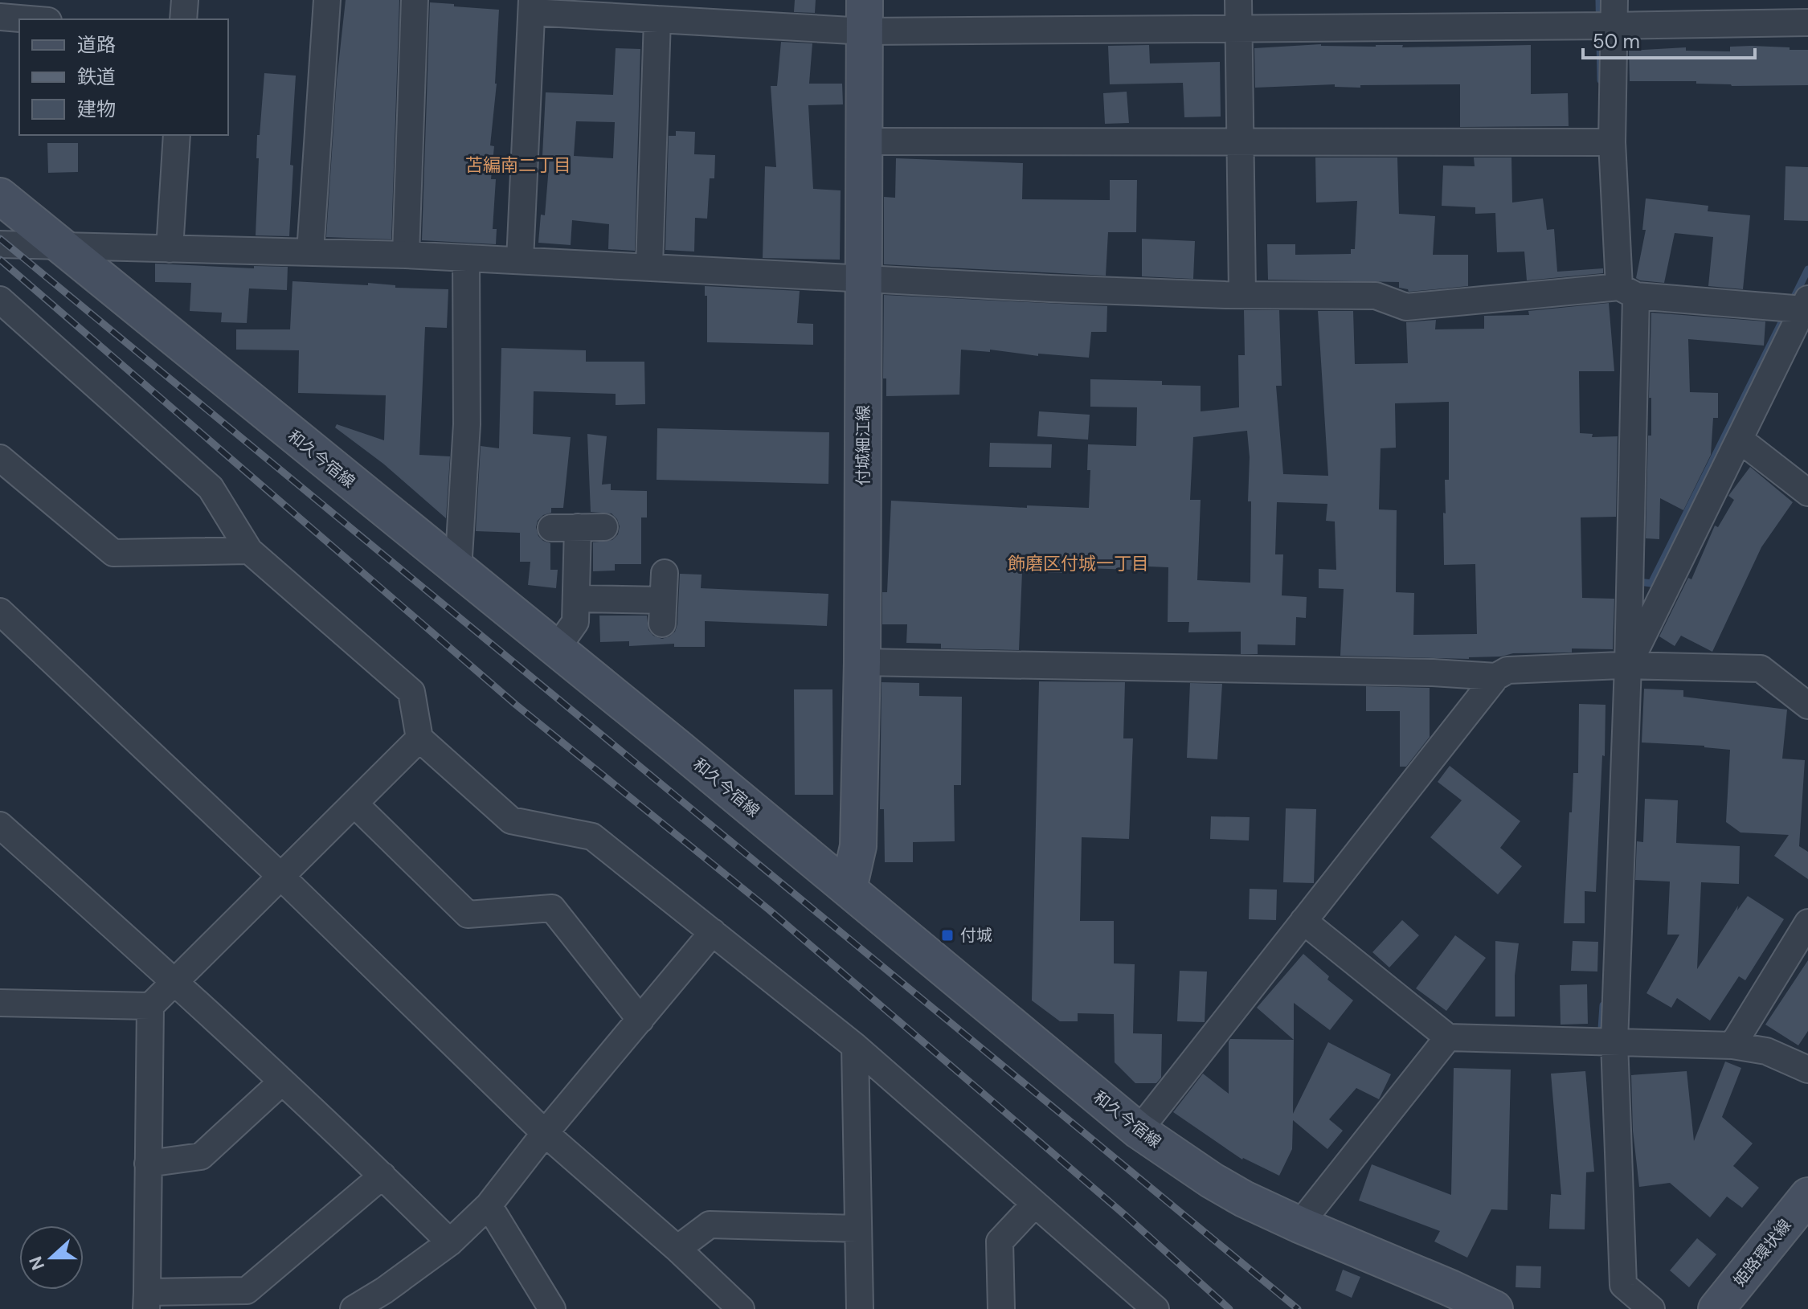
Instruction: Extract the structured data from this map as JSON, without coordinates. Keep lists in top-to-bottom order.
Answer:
{
  "streets": {
    "main road": ["付城細江線", "和久今宿線", "姫路環状線"]
  },
  "crossings": [
    ["付城細江線", "和久今宿線"]
  ],
  "districts": ["苫編南二丁目", "飾磨区付城一丁目"],
  "places": {
    "transit": ["付城"]
  },
  "legend": ["道路", "鉄道", "建物"],
  "scale_bar": "50 m",
  "north": "left"
}
